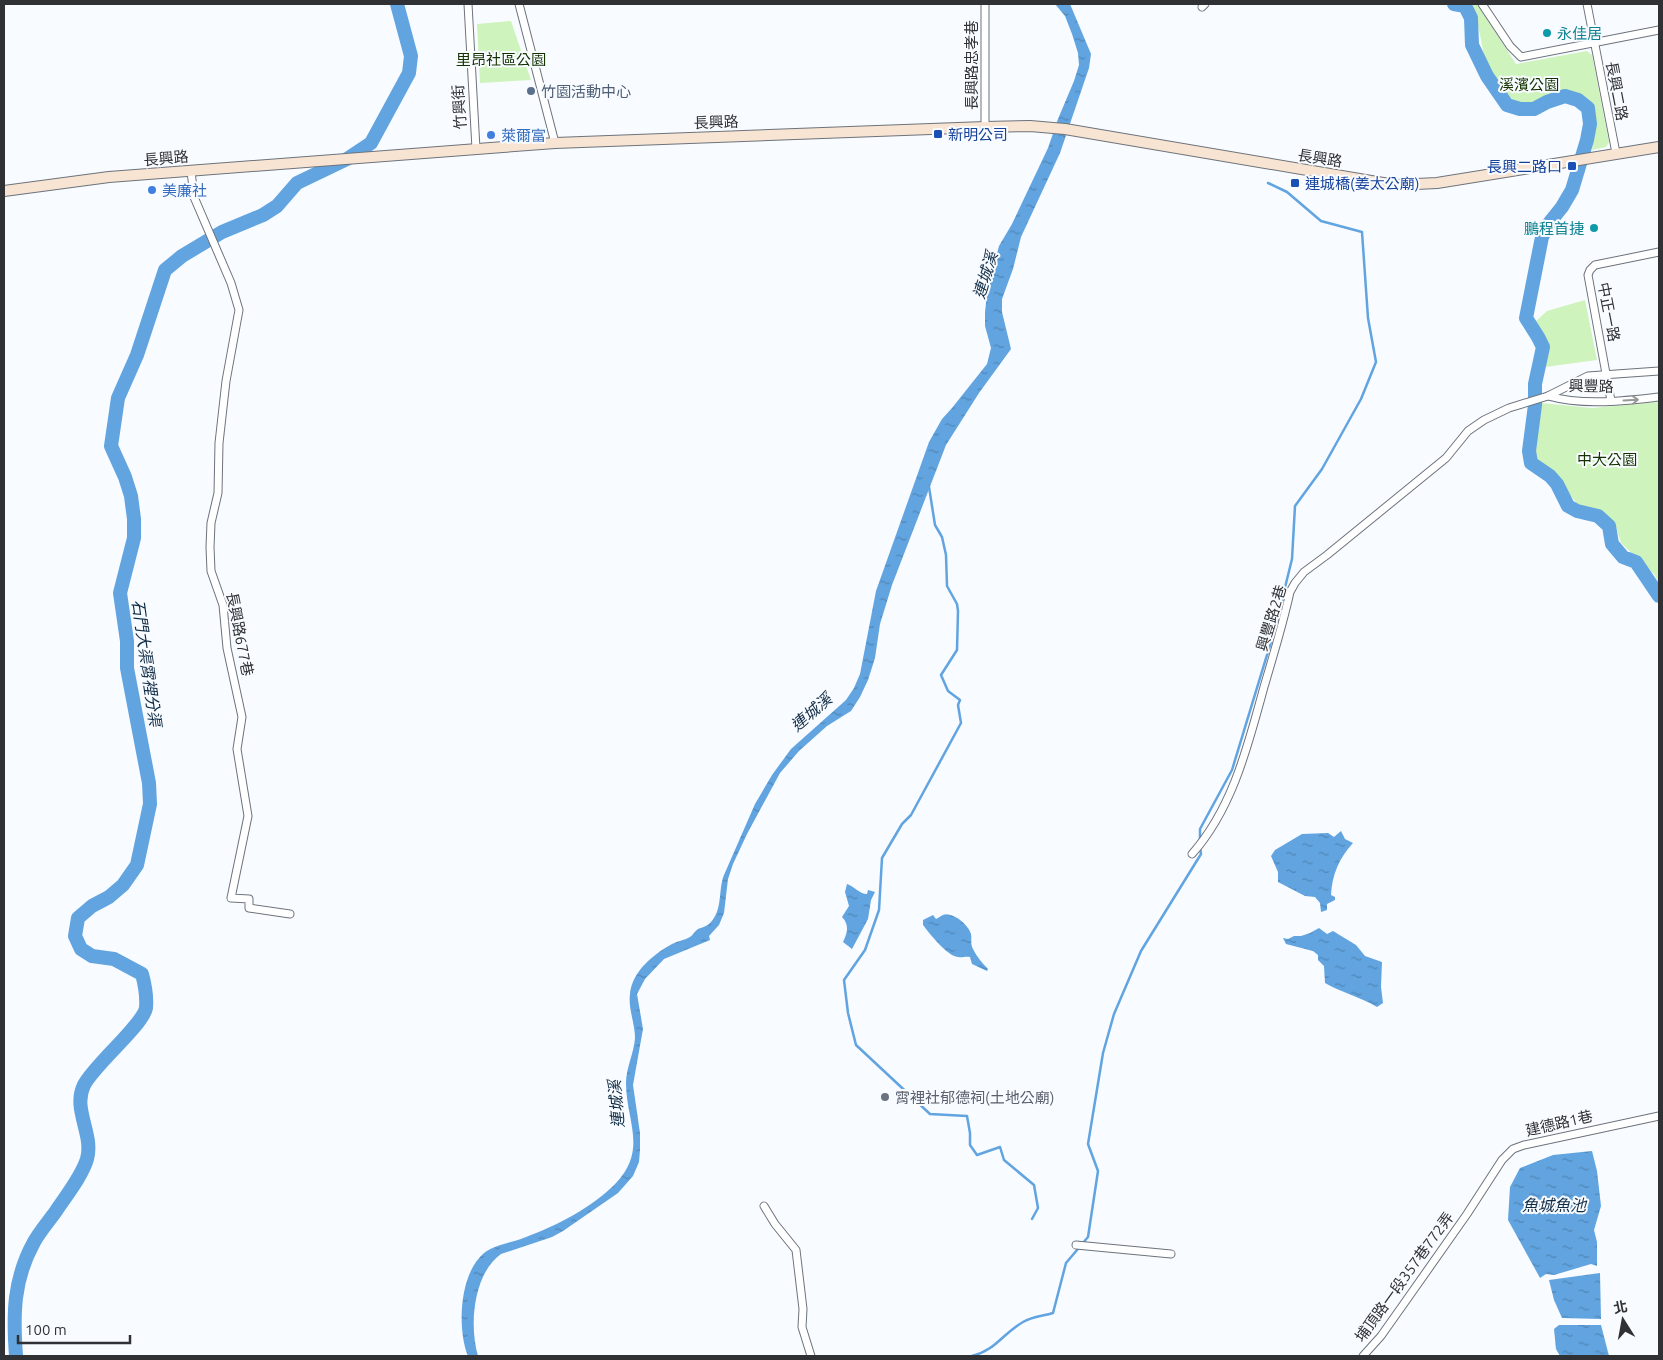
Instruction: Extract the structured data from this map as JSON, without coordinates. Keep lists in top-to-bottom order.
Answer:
{
  "streets": {
    "main road": ["長興路"],
    "street": [
      "長興路忠孝巷",
      "長興二路",
      "竹興街",
      "中正一路",
      "興豐路",
      "興豐路2巷",
      "長興路677巷",
      "建德路1巷",
      "埔頂路一段357巷772弄"
    ]
  },
  "crossings": [
    ["長興路忠孝巷", "長興路"],
    ["長興二路", "長興路"],
    ["竹興街", "長興路"],
    ["長興路", "長興路677巷"],
    ["中正一路", "興豐路"],
    ["興豐路", "興豐路2巷"],
    ["建德路1巷", "埔頂路一段357巷772弄"]
  ],
  "water": ["連城溪", "石門大渠霄裡分渠", "魚城魚池"],
  "parks": ["里昂社區公園", "溪濱公園", "中大公園"],
  "places": {
    "other": [
      "永佳居",
      "竹園活動中心",
      "萊爾富",
      "美廉社",
      "鵬程首捷",
      "霄裡社郁德祠(土地公廟)"
    ],
    "transit": ["新明公司", "長興二路口", "連城橋(姜太公廟)"]
  },
  "scale_bar": "100 m",
  "north": "top"
}
